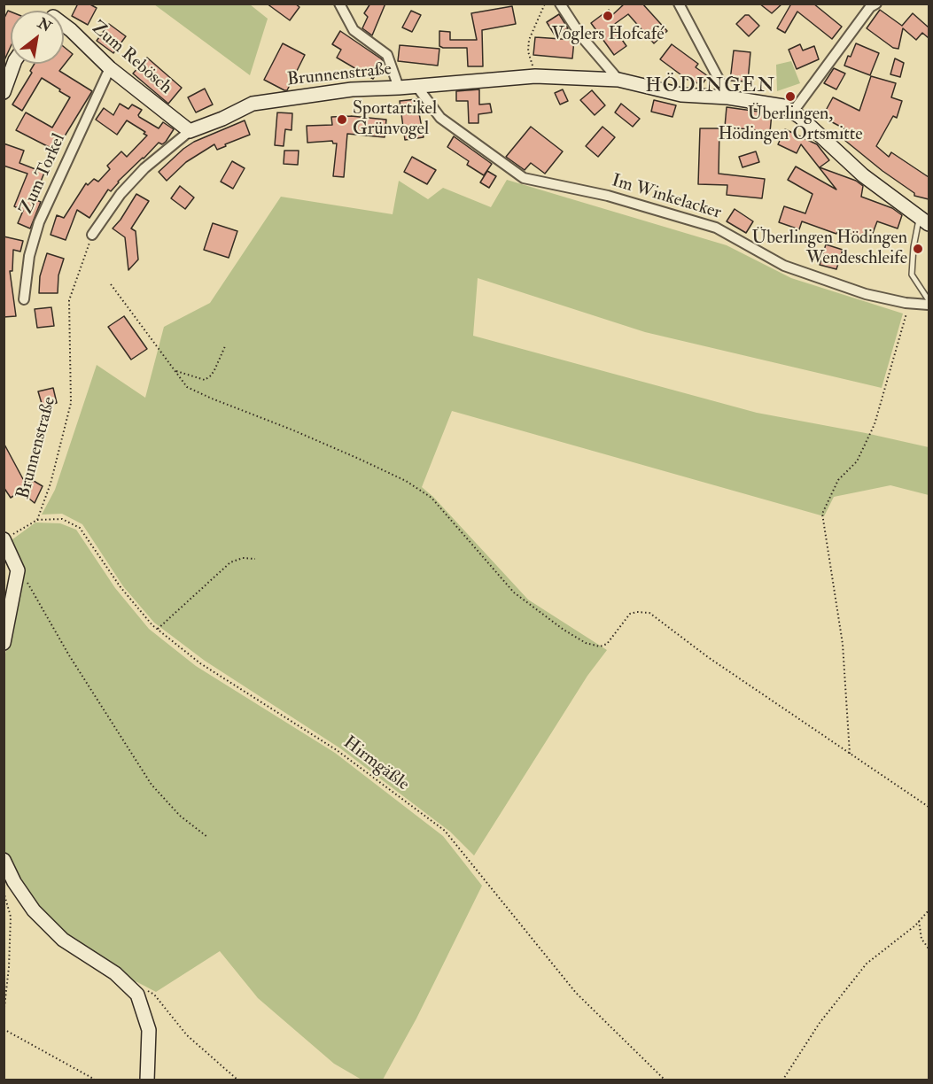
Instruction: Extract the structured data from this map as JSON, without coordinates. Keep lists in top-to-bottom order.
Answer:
{
  "streets": {
    "street": [
      "Zum Rebösch",
      "Brunnenstraße",
      "Zum Torkel",
      "Im Winkelacker"
    ],
    "path": ["Hirmgäßle"]
  },
  "crossings": [
    ["Zum Rebösch", "Brunnenstraße"],
    ["Zum Rebösch", "Zum Torkel"],
    ["Brunnenstraße", "Im Winkelacker"],
    ["Brunnenstraße", "Hirmgäßle"]
  ],
  "districts": ["HÖDINGEN"],
  "places": [
    "Voglers Hofcafé",
    "Überlingen, Hödingen Ortsmitte",
    "Sportartikel Grünvogel",
    "Überlingen Hödingen Wendeschleife"
  ],
  "north": "top right"
}
